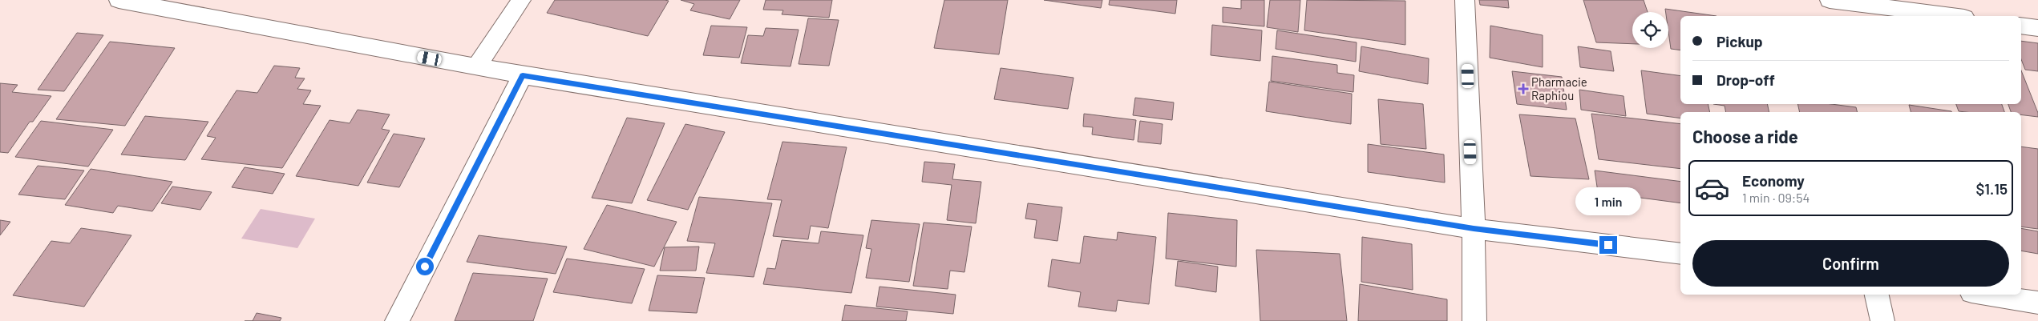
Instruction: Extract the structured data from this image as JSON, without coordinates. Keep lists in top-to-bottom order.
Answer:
{
  "places": {
    "health": ["Pharmacie Raphiou"]
  },
  "page": {
    "banner": ["Pickup", "Drop-off"],
    "heading": "Choose a ride",
    "list": [
      {
        "name": "Economy",
        "note": "1 min · 09:54",
        "value": "$1.15"
      }
    ],
    "bubble": "1 min",
    "buttons": "Confirm"
  }
}
